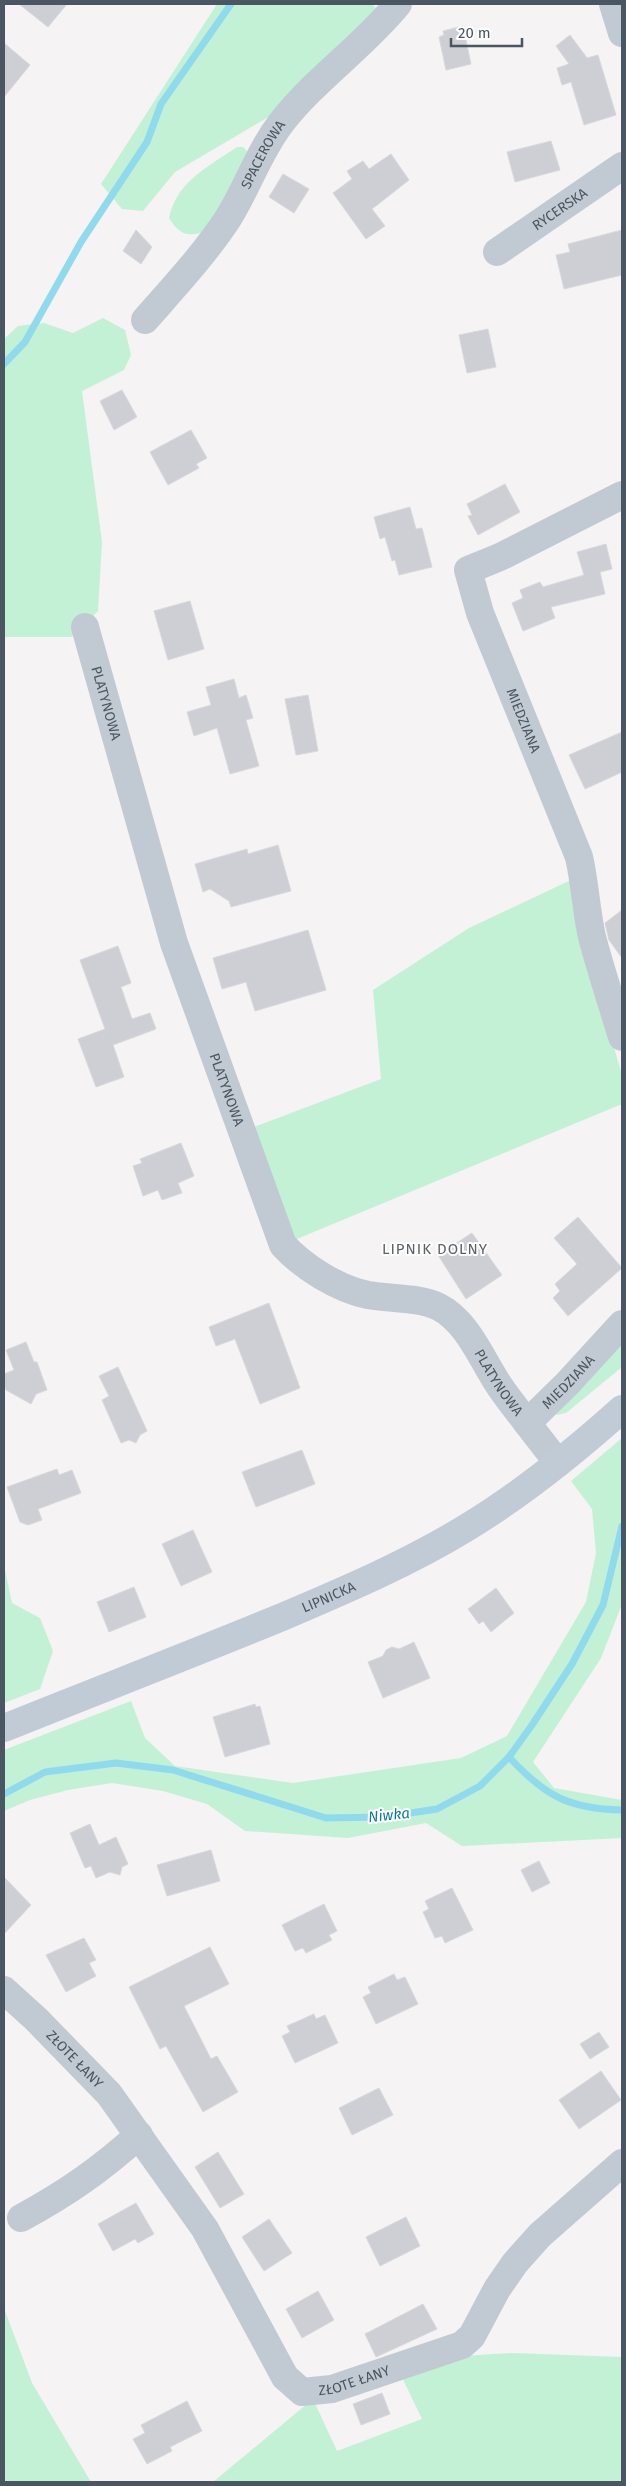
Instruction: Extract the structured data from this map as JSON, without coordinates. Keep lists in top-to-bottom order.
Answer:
{
  "streets": {
    "street": [
      "SPACEROWA",
      "RYCERSKA",
      "PLATYNOWA",
      "MIEDZIANA",
      "LIPNICKA",
      "ZŁOTE ŁANY"
    ]
  },
  "crossings": [
    ["PLATYNOWA", "MIEDZIANA"]
  ],
  "districts": ["LIPNIK DOLNY"],
  "water": ["Niwka"],
  "scale_bar": "20 m"
}
